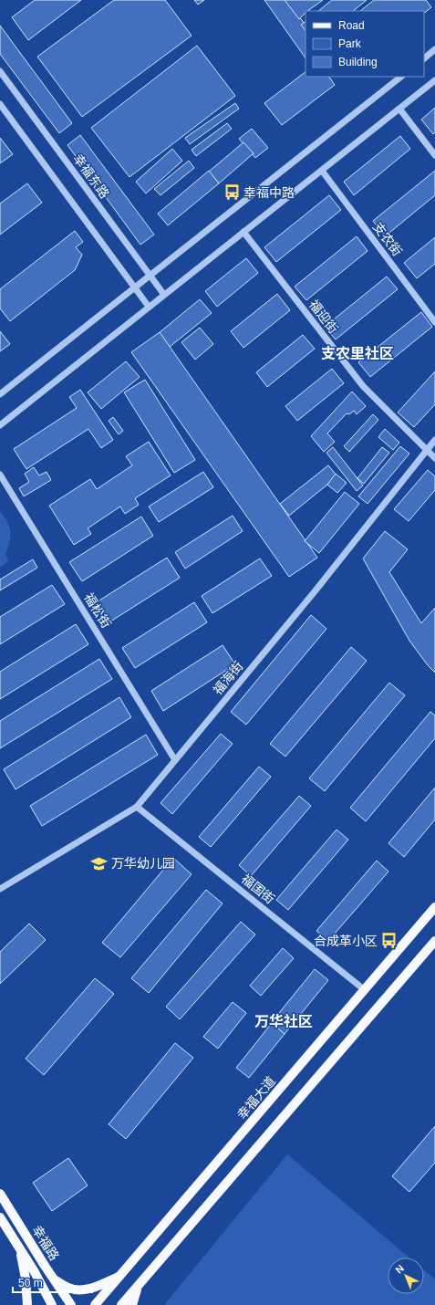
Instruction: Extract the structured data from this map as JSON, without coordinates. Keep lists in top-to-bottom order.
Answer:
{
  "streets": {
    "main road": ["幸福大道", "幸福路"],
    "street": [
      "幸福东路",
      "支农街",
      "福迎街",
      "福松街",
      "福海街",
      "福国街"
    ]
  },
  "crossings": [
    ["福迎街", "福海街"],
    ["福松街", "福海街"],
    ["福海街", "福国街"],
    ["福国街", "幸福大道"]
  ],
  "districts": ["支农里社区", "万华社区"],
  "places": {
    "bus stop": ["幸福中路", "合成革小区"],
    "school or university": ["万华幼儿园"]
  },
  "legend": ["Road", "Park", "Building"],
  "scale_bar": "50 m",
  "north": "top left"
}
